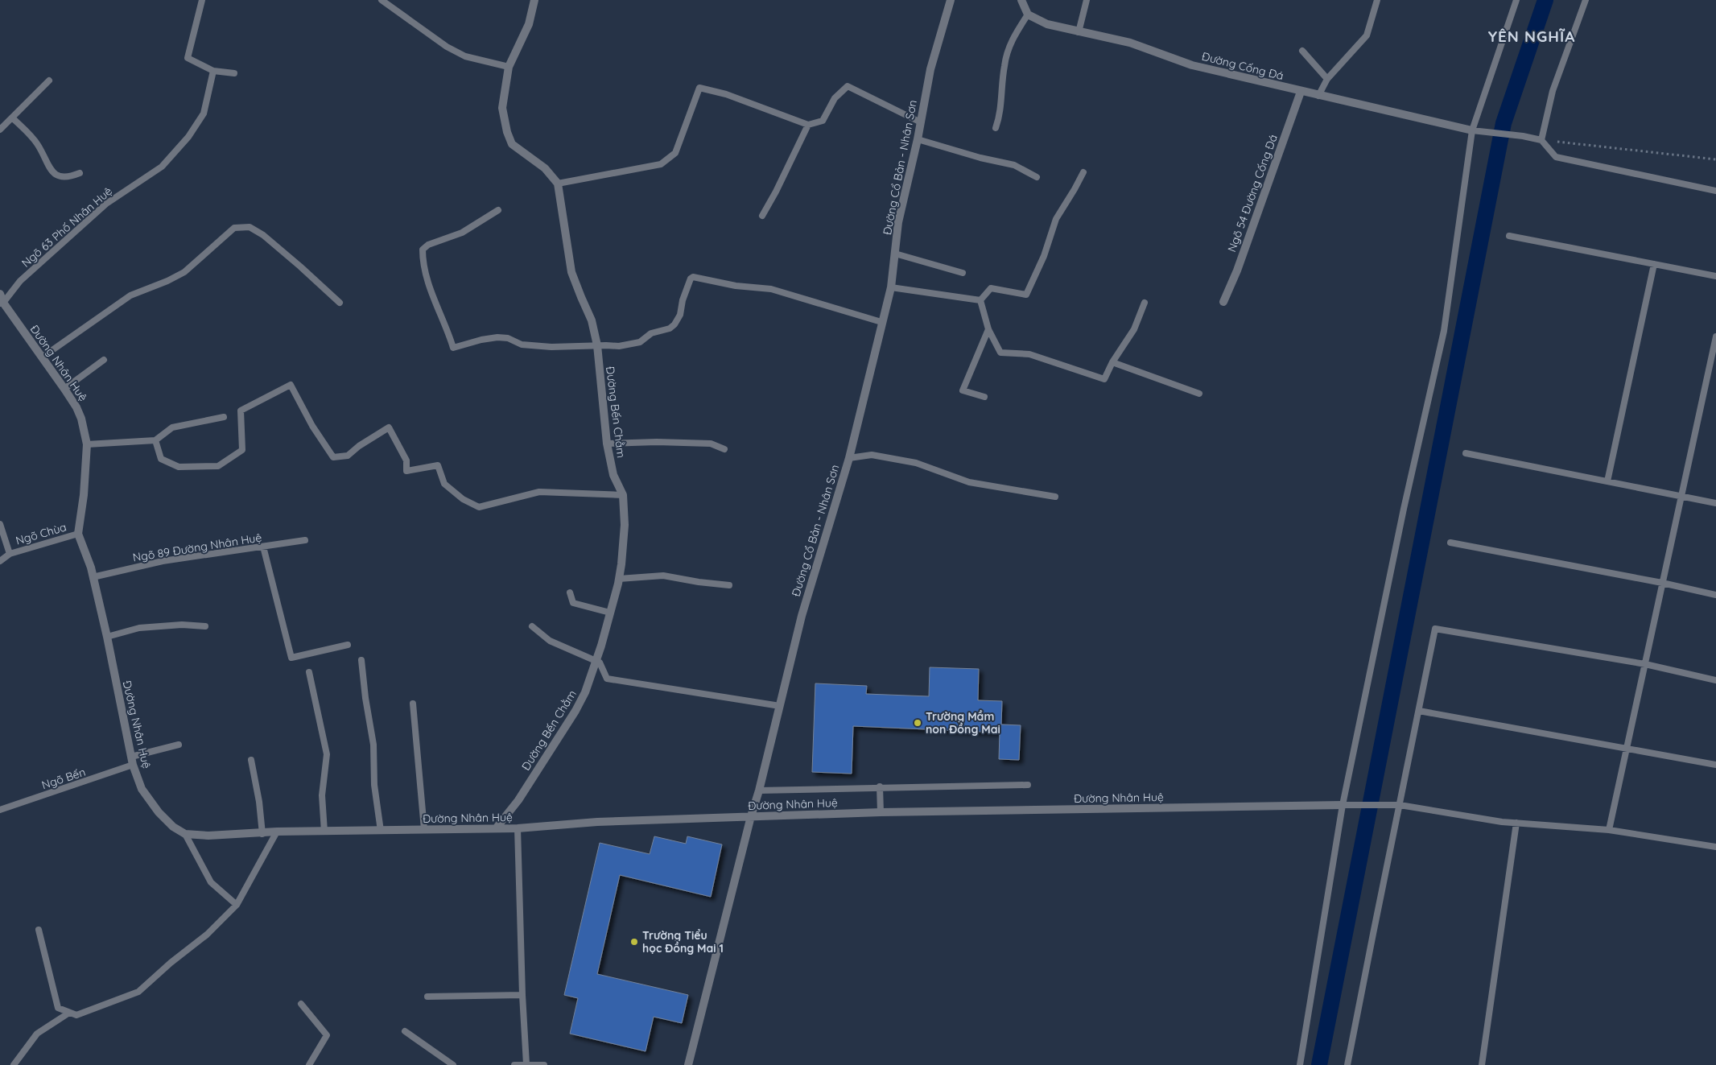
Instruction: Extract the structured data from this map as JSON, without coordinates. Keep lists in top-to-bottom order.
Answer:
{
  "streets": {
    "street": [
      "Đường Cống Đá",
      "Đường Cổ Bản - Nhân Sơn",
      "Ngõ 54 Đường Cống Đá",
      "Đường Nhân Huệ",
      "Đường Bến Chằm"
    ],
    "lane": [
      "Ngõ 63 Phố Nhân Huệ",
      "Ngõ Chùa",
      "Ngõ 89 Đường Nhân Huệ",
      "Ngõ Bến"
    ]
  },
  "crossings": [
    ["Đường Cống Đá", "Ngõ 54 Đường Cống Đá"],
    ["Đường Cổ Bản - Nhân Sơn", "Đường Nhân Huệ"],
    ["Ngõ 63 Phố Nhân Huệ", "Đường Nhân Huệ"],
    ["Đường Nhân Huệ", "Đường Bến Chằm"],
    ["Đường Nhân Huệ", "Ngõ Chùa"],
    ["Đường Nhân Huệ", "Ngõ 89 Đường Nhân Huệ"],
    ["Đường Nhân Huệ", "Ngõ Bến"]
  ],
  "districts": ["YÊN NGHĨA"],
  "places": ["Trường Mầm non Đồng Mai", "Trường Tiểu học Đồng Mai 1"]
}
